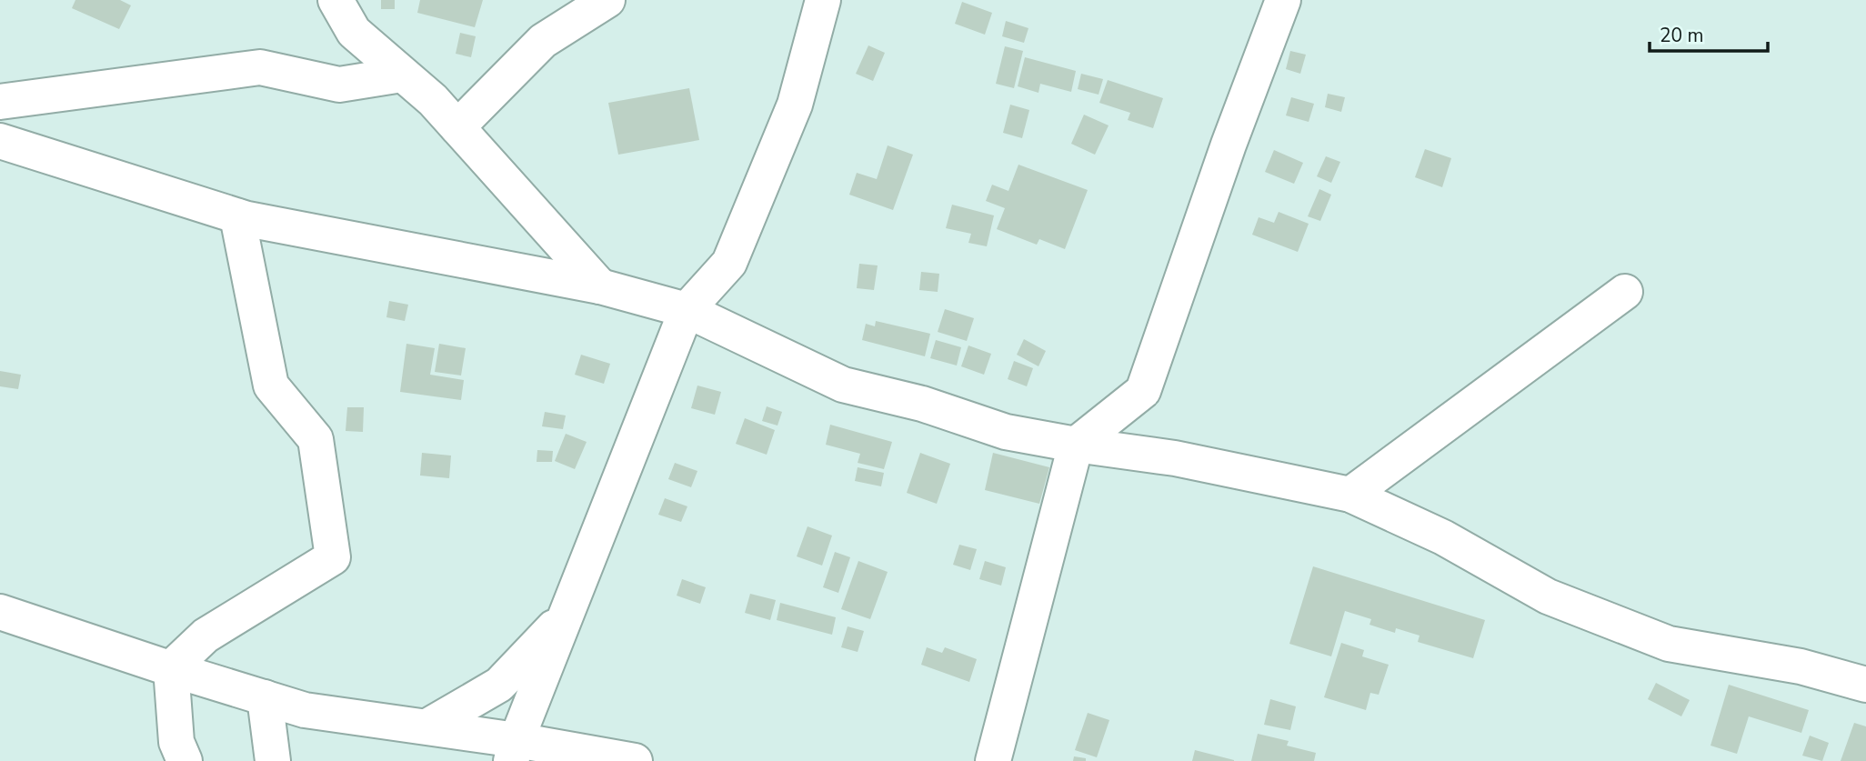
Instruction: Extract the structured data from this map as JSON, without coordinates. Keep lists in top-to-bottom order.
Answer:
{
  "scale_bar": "20 m"
}
